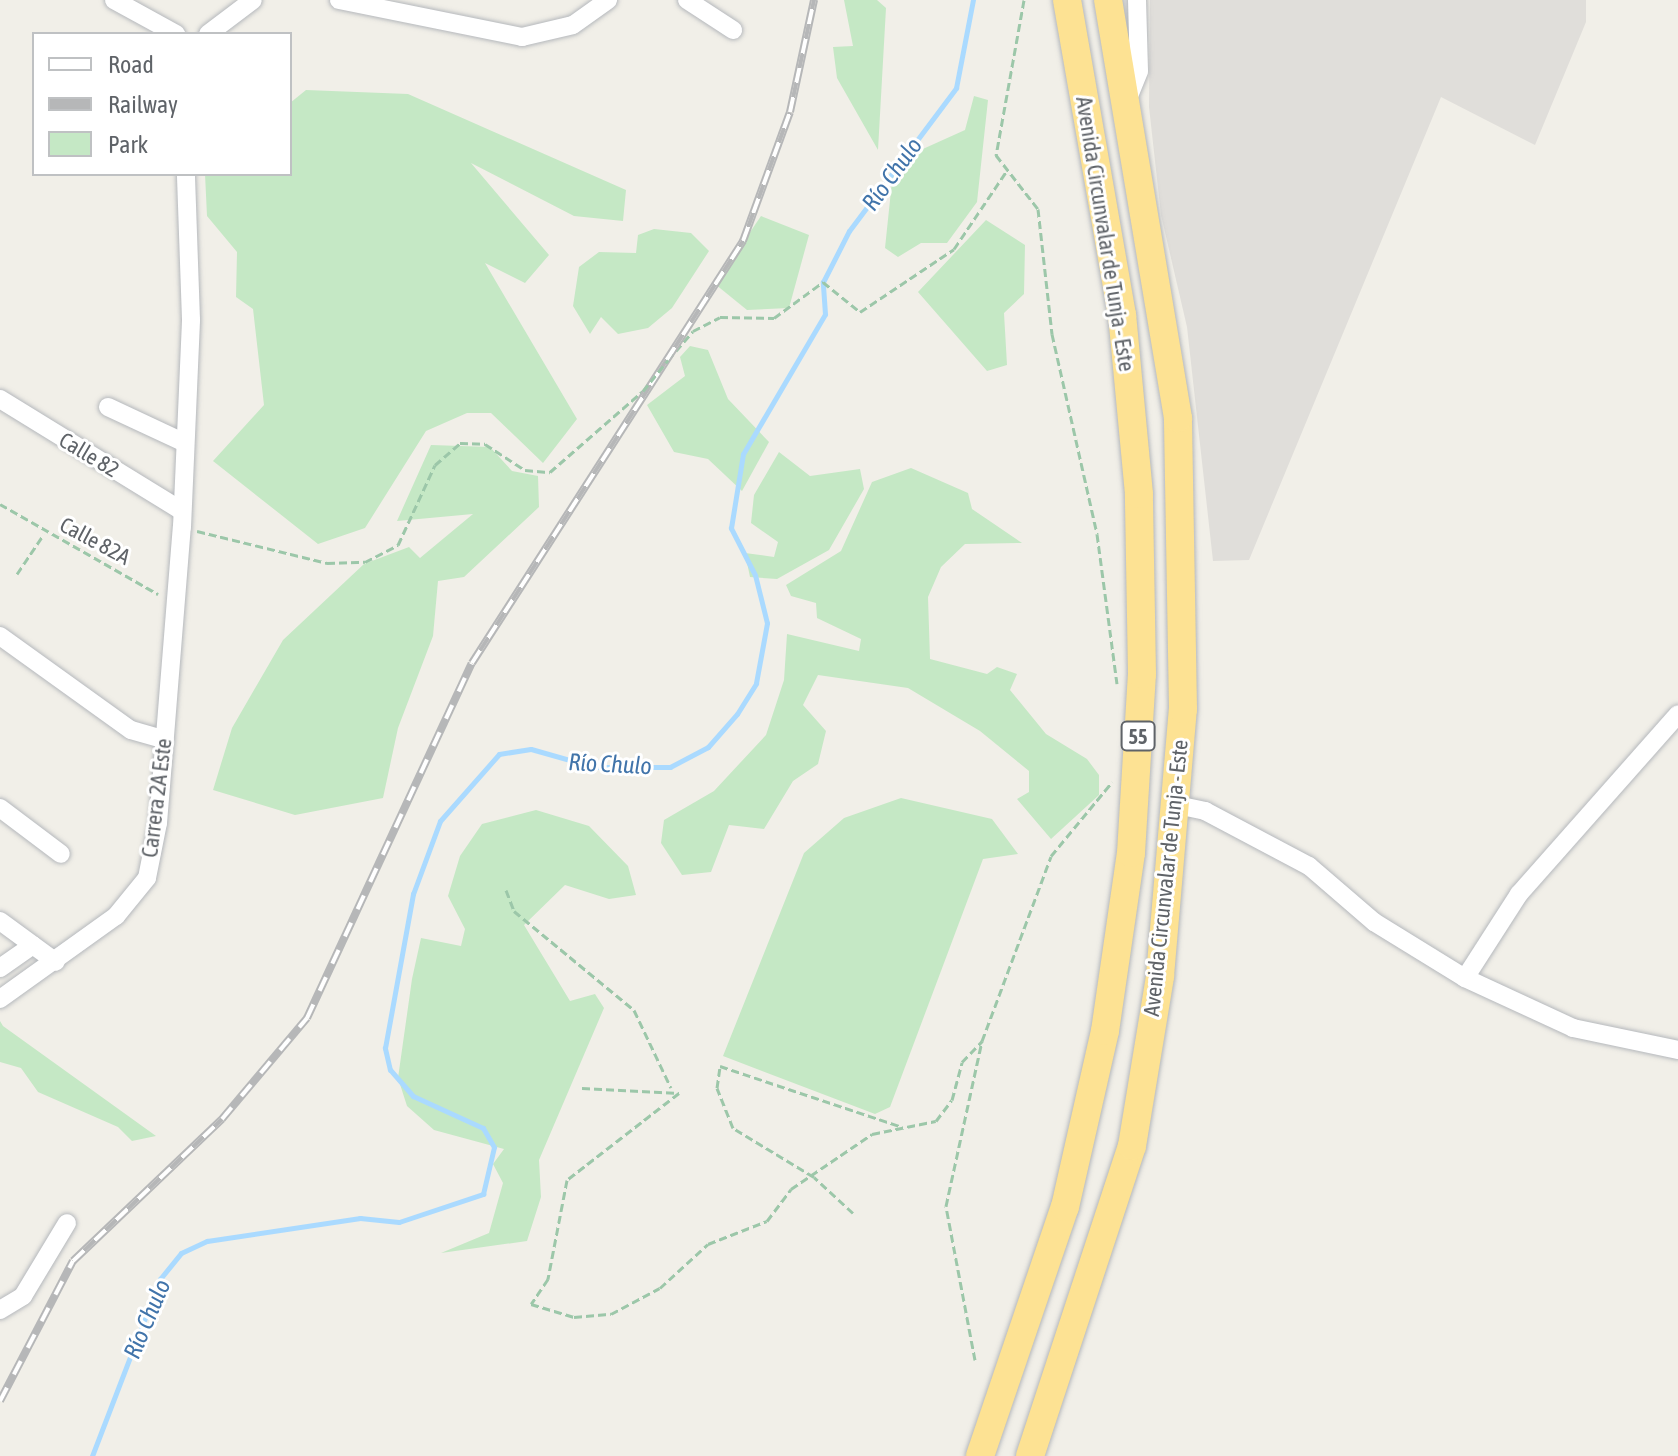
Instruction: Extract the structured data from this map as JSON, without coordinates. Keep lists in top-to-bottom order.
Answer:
{
  "streets": {
    "highway": ["Avenida Circunvalar de Tunja - Este", "55"],
    "street": ["Calle 82", "Carrera 2A Este"],
    "path": ["Calle 82A"]
  },
  "crossings": [
    ["Calle 82", "Carrera 2A Este"],
    ["Calle 82A", "Carrera 2A Este"]
  ],
  "water": ["Río Chulo"],
  "legend": ["Road", "Railway", "Park"]
}
